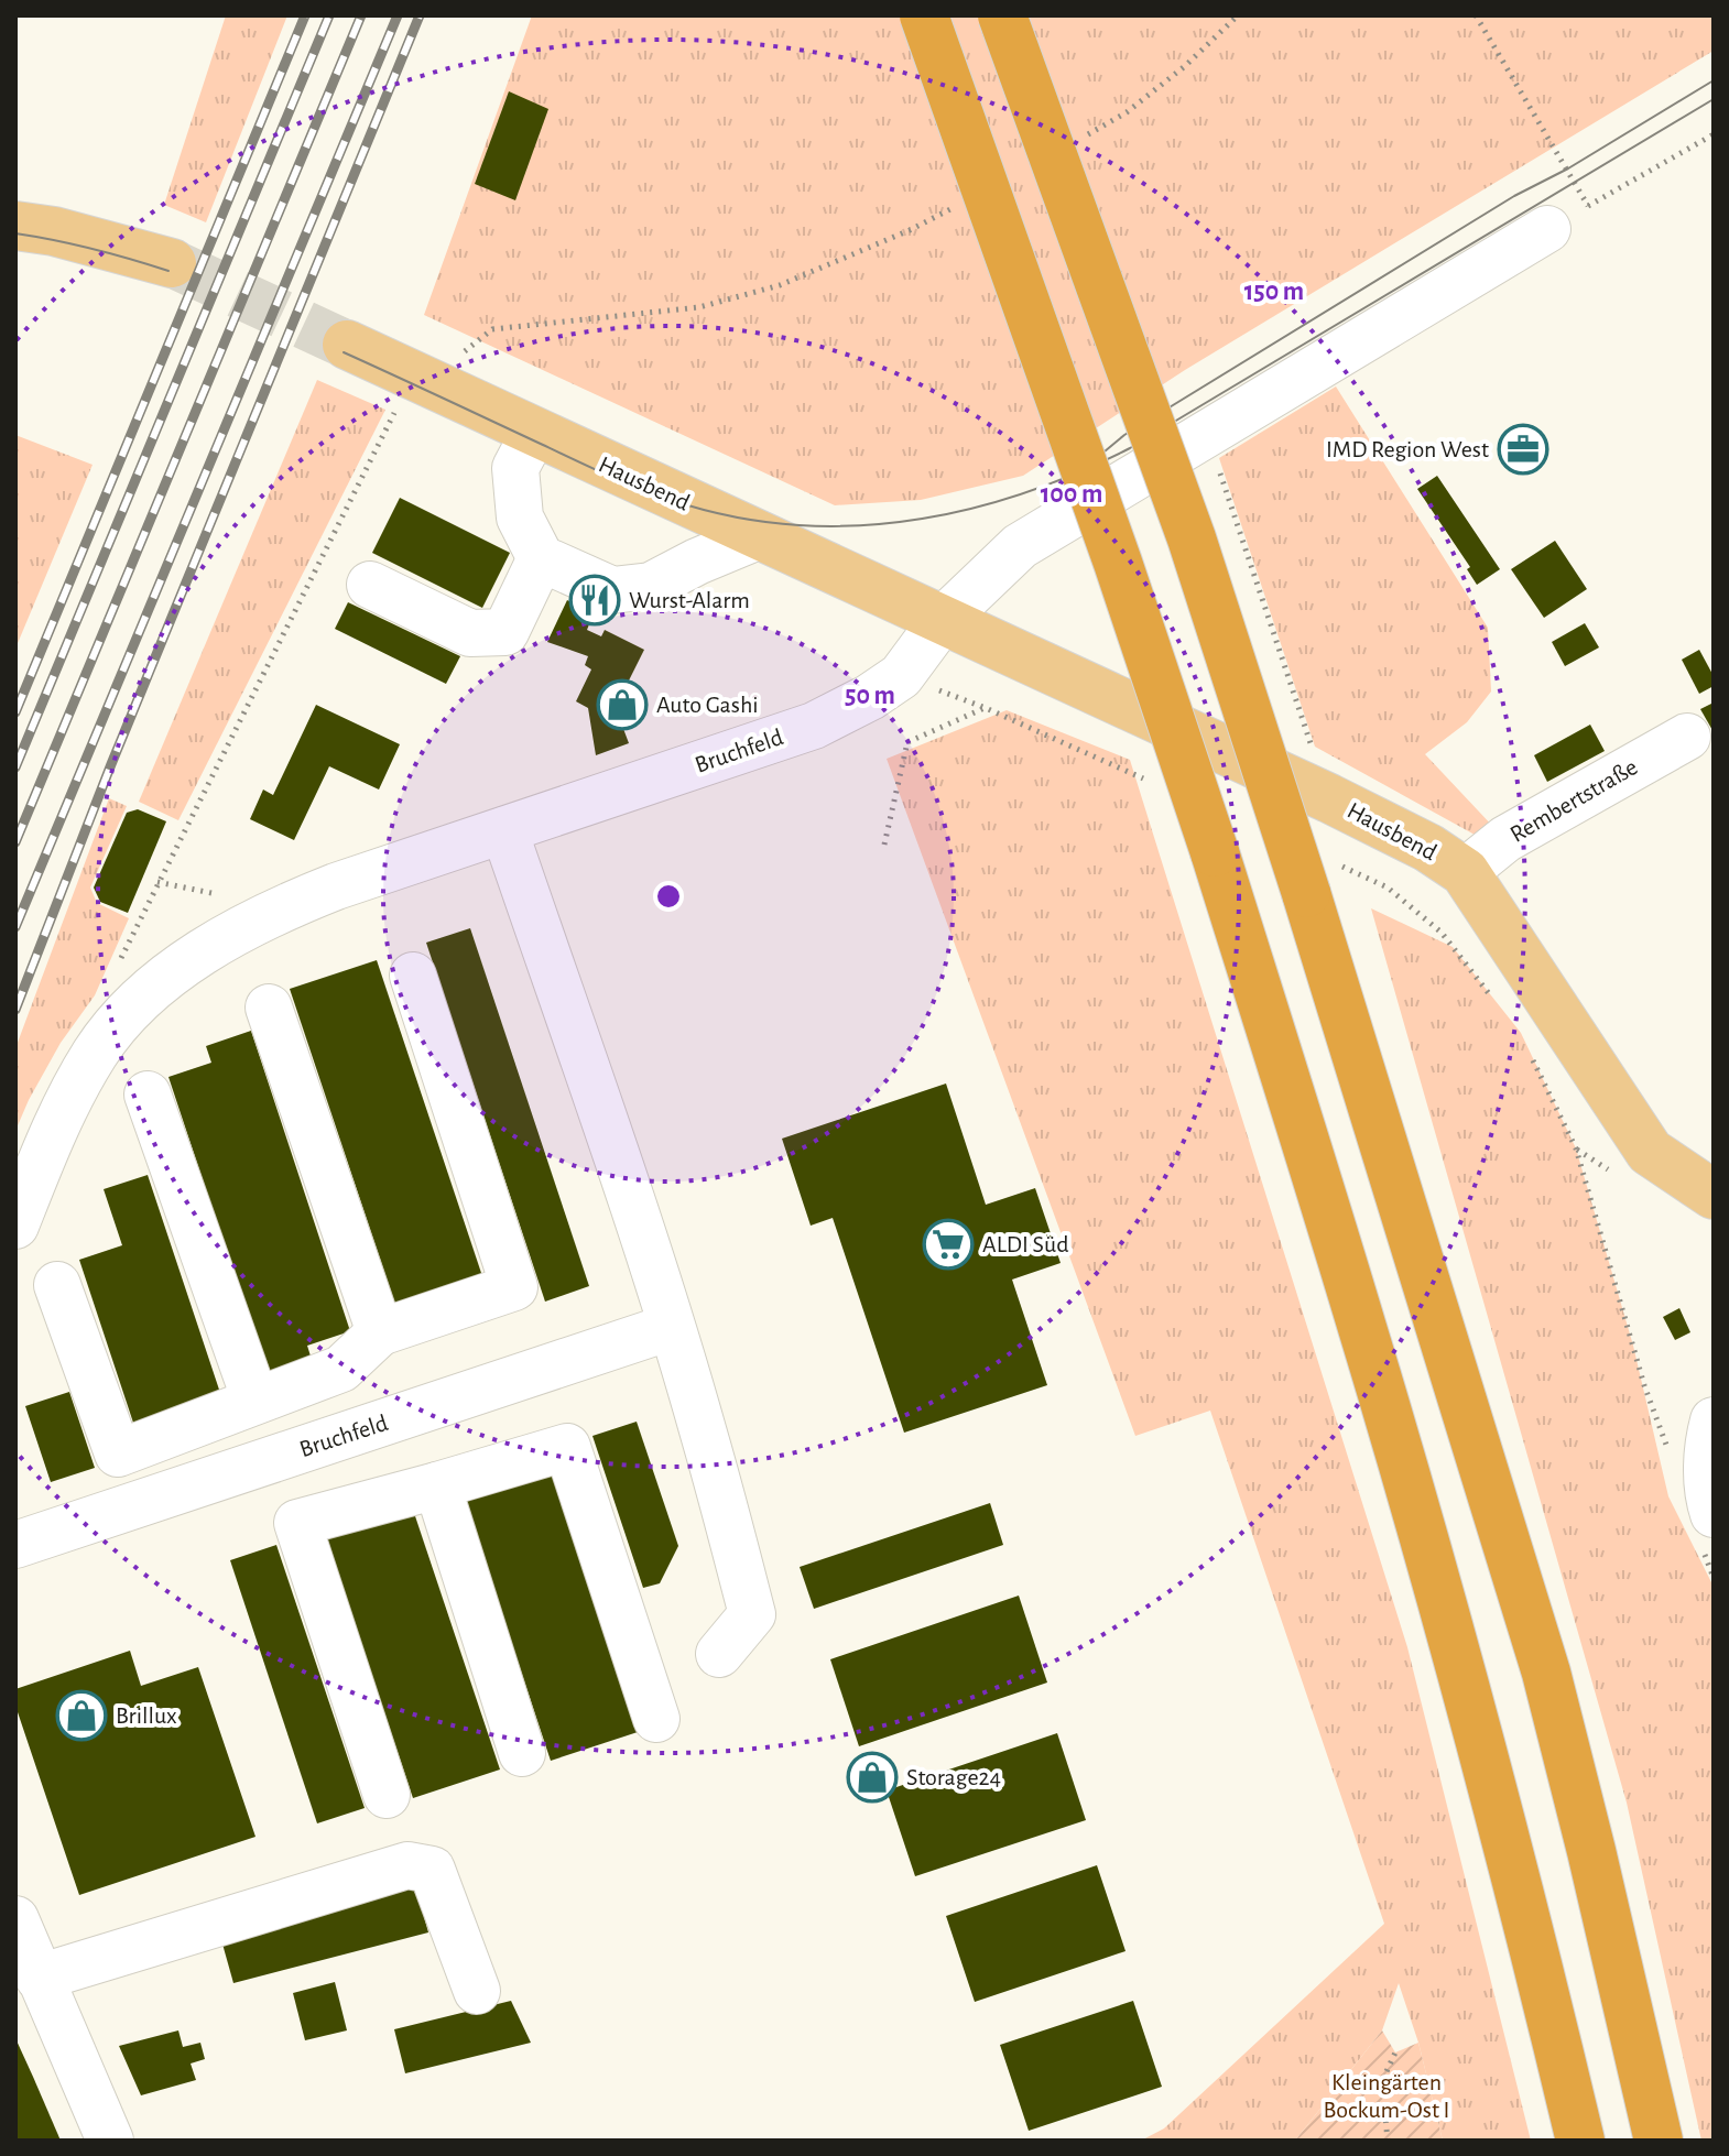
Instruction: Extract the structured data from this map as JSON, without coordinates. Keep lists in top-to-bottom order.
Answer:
{
  "streets": {
    "main road": ["Hausbend"],
    "street": ["Bruchfeld", "Rembertstraße"]
  },
  "crossings": [
    ["Hausbend", "Bruchfeld"],
    ["Hausbend", "Rembertstraße"]
  ],
  "parks": ["Kleingärten Bockum-Ost I"],
  "places": {
    "office": ["IMD Region West"],
    "restaurant": ["Wurst-Alarm"],
    "shop": ["Auto Gashi", "Brillux", "Storage24"],
    "supermarket": ["ALDI Süd"]
  },
  "rings": ["150 m", "100 m", "50 m"]
}
